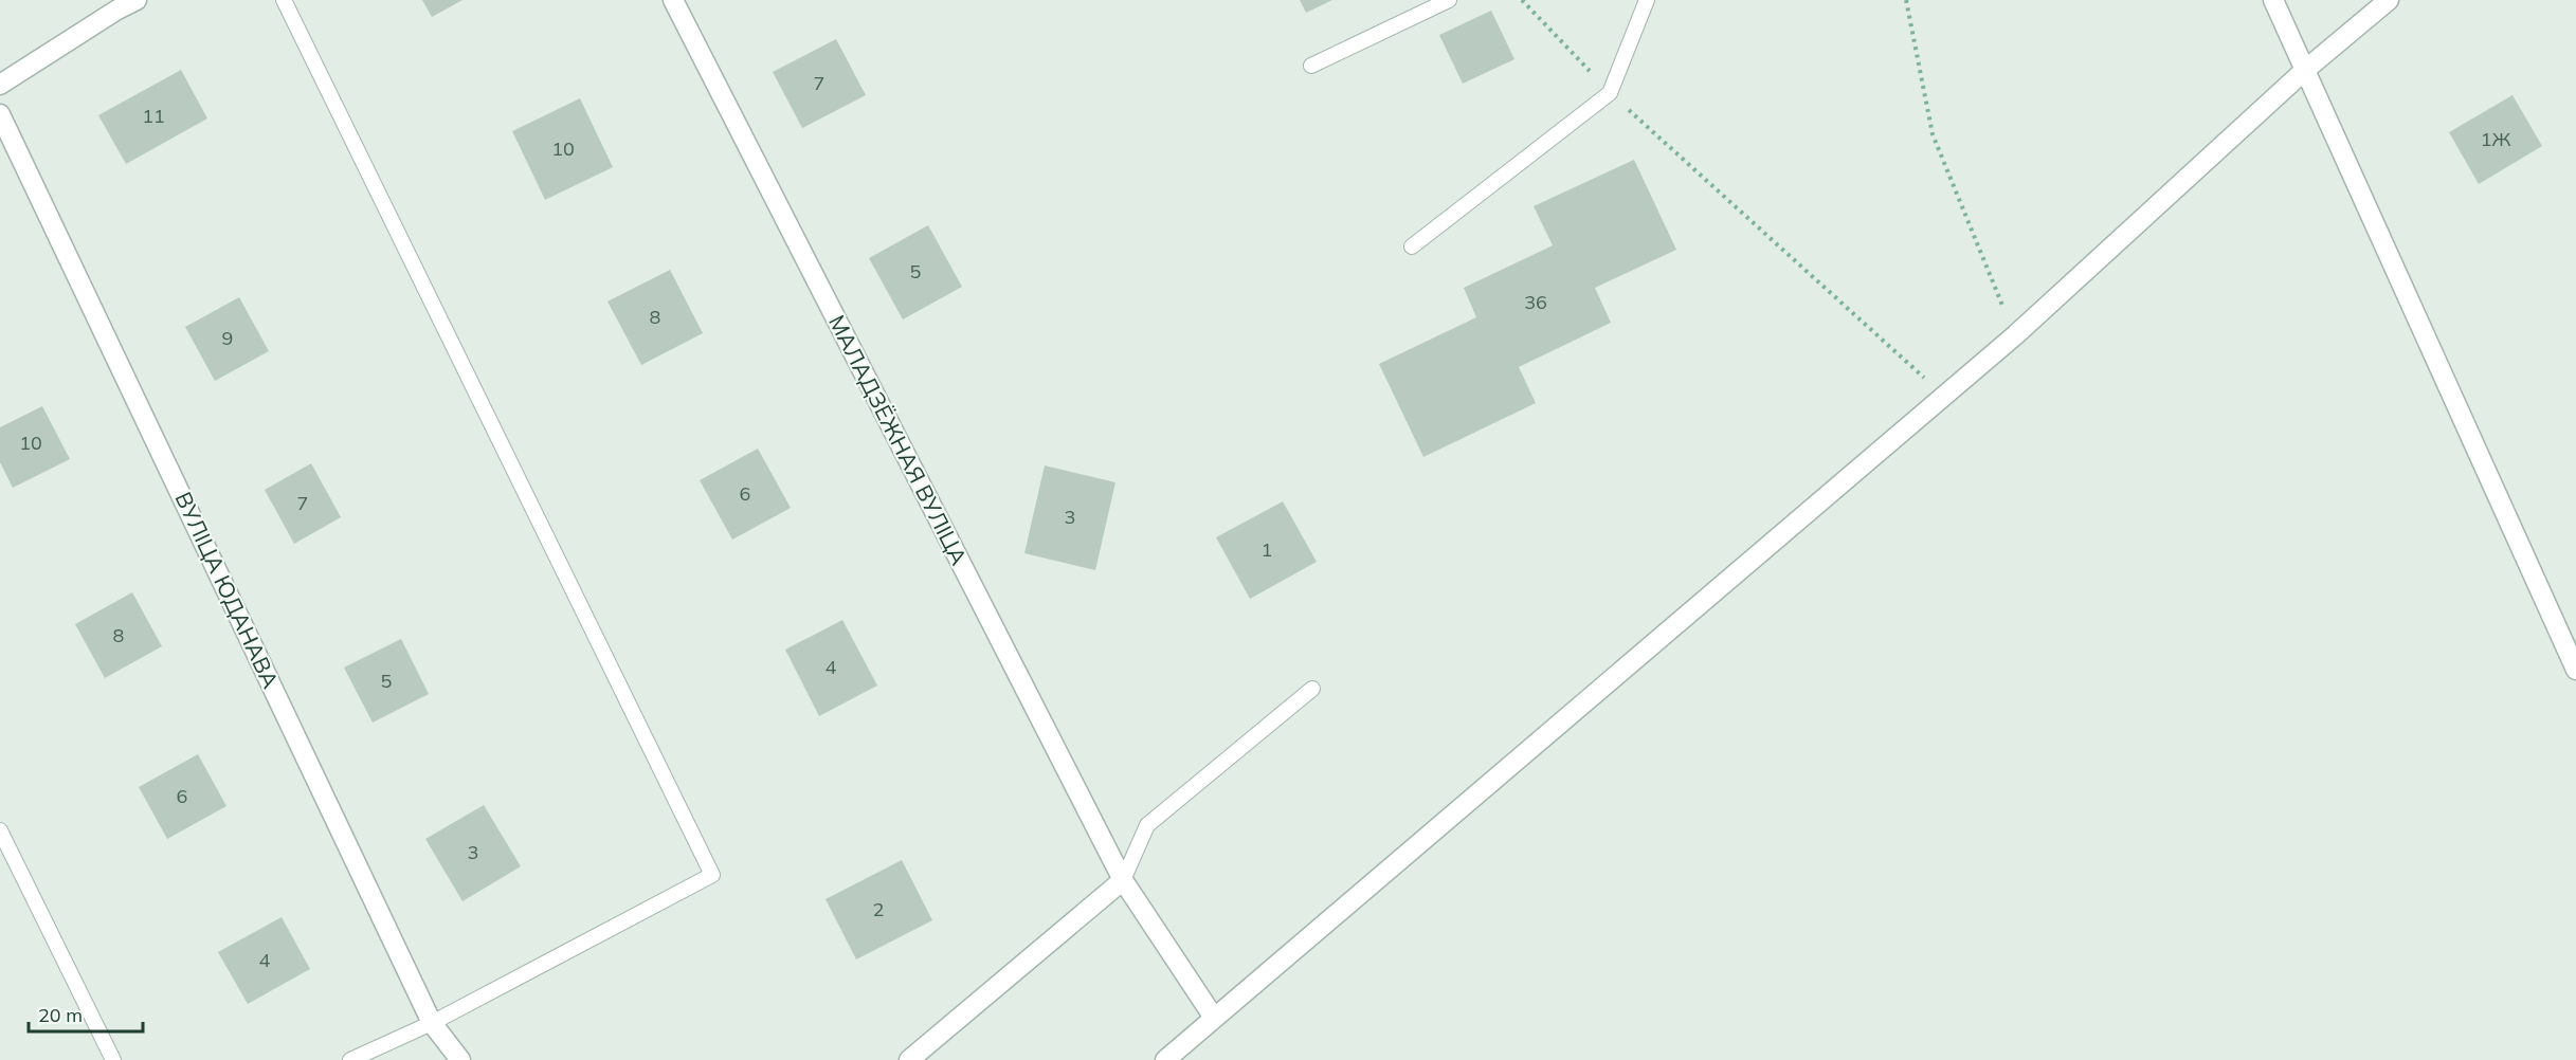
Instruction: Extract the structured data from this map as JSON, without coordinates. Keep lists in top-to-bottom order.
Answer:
{
  "streets": {
    "street": ["МАЛАДЗЁЖНАЯ ВУЛІЦА", "ВУЛІЦА ЮДАНАВА"]
  },
  "house_numbers": [
    "7",
    "11",
    "1Ж",
    "10",
    "5",
    "36",
    "8",
    "9",
    "10",
    "6",
    "7",
    "3",
    "1",
    "8",
    "4",
    "5",
    "6",
    "3",
    "2",
    "4"
  ],
  "scale_bar": "20 m"
}
